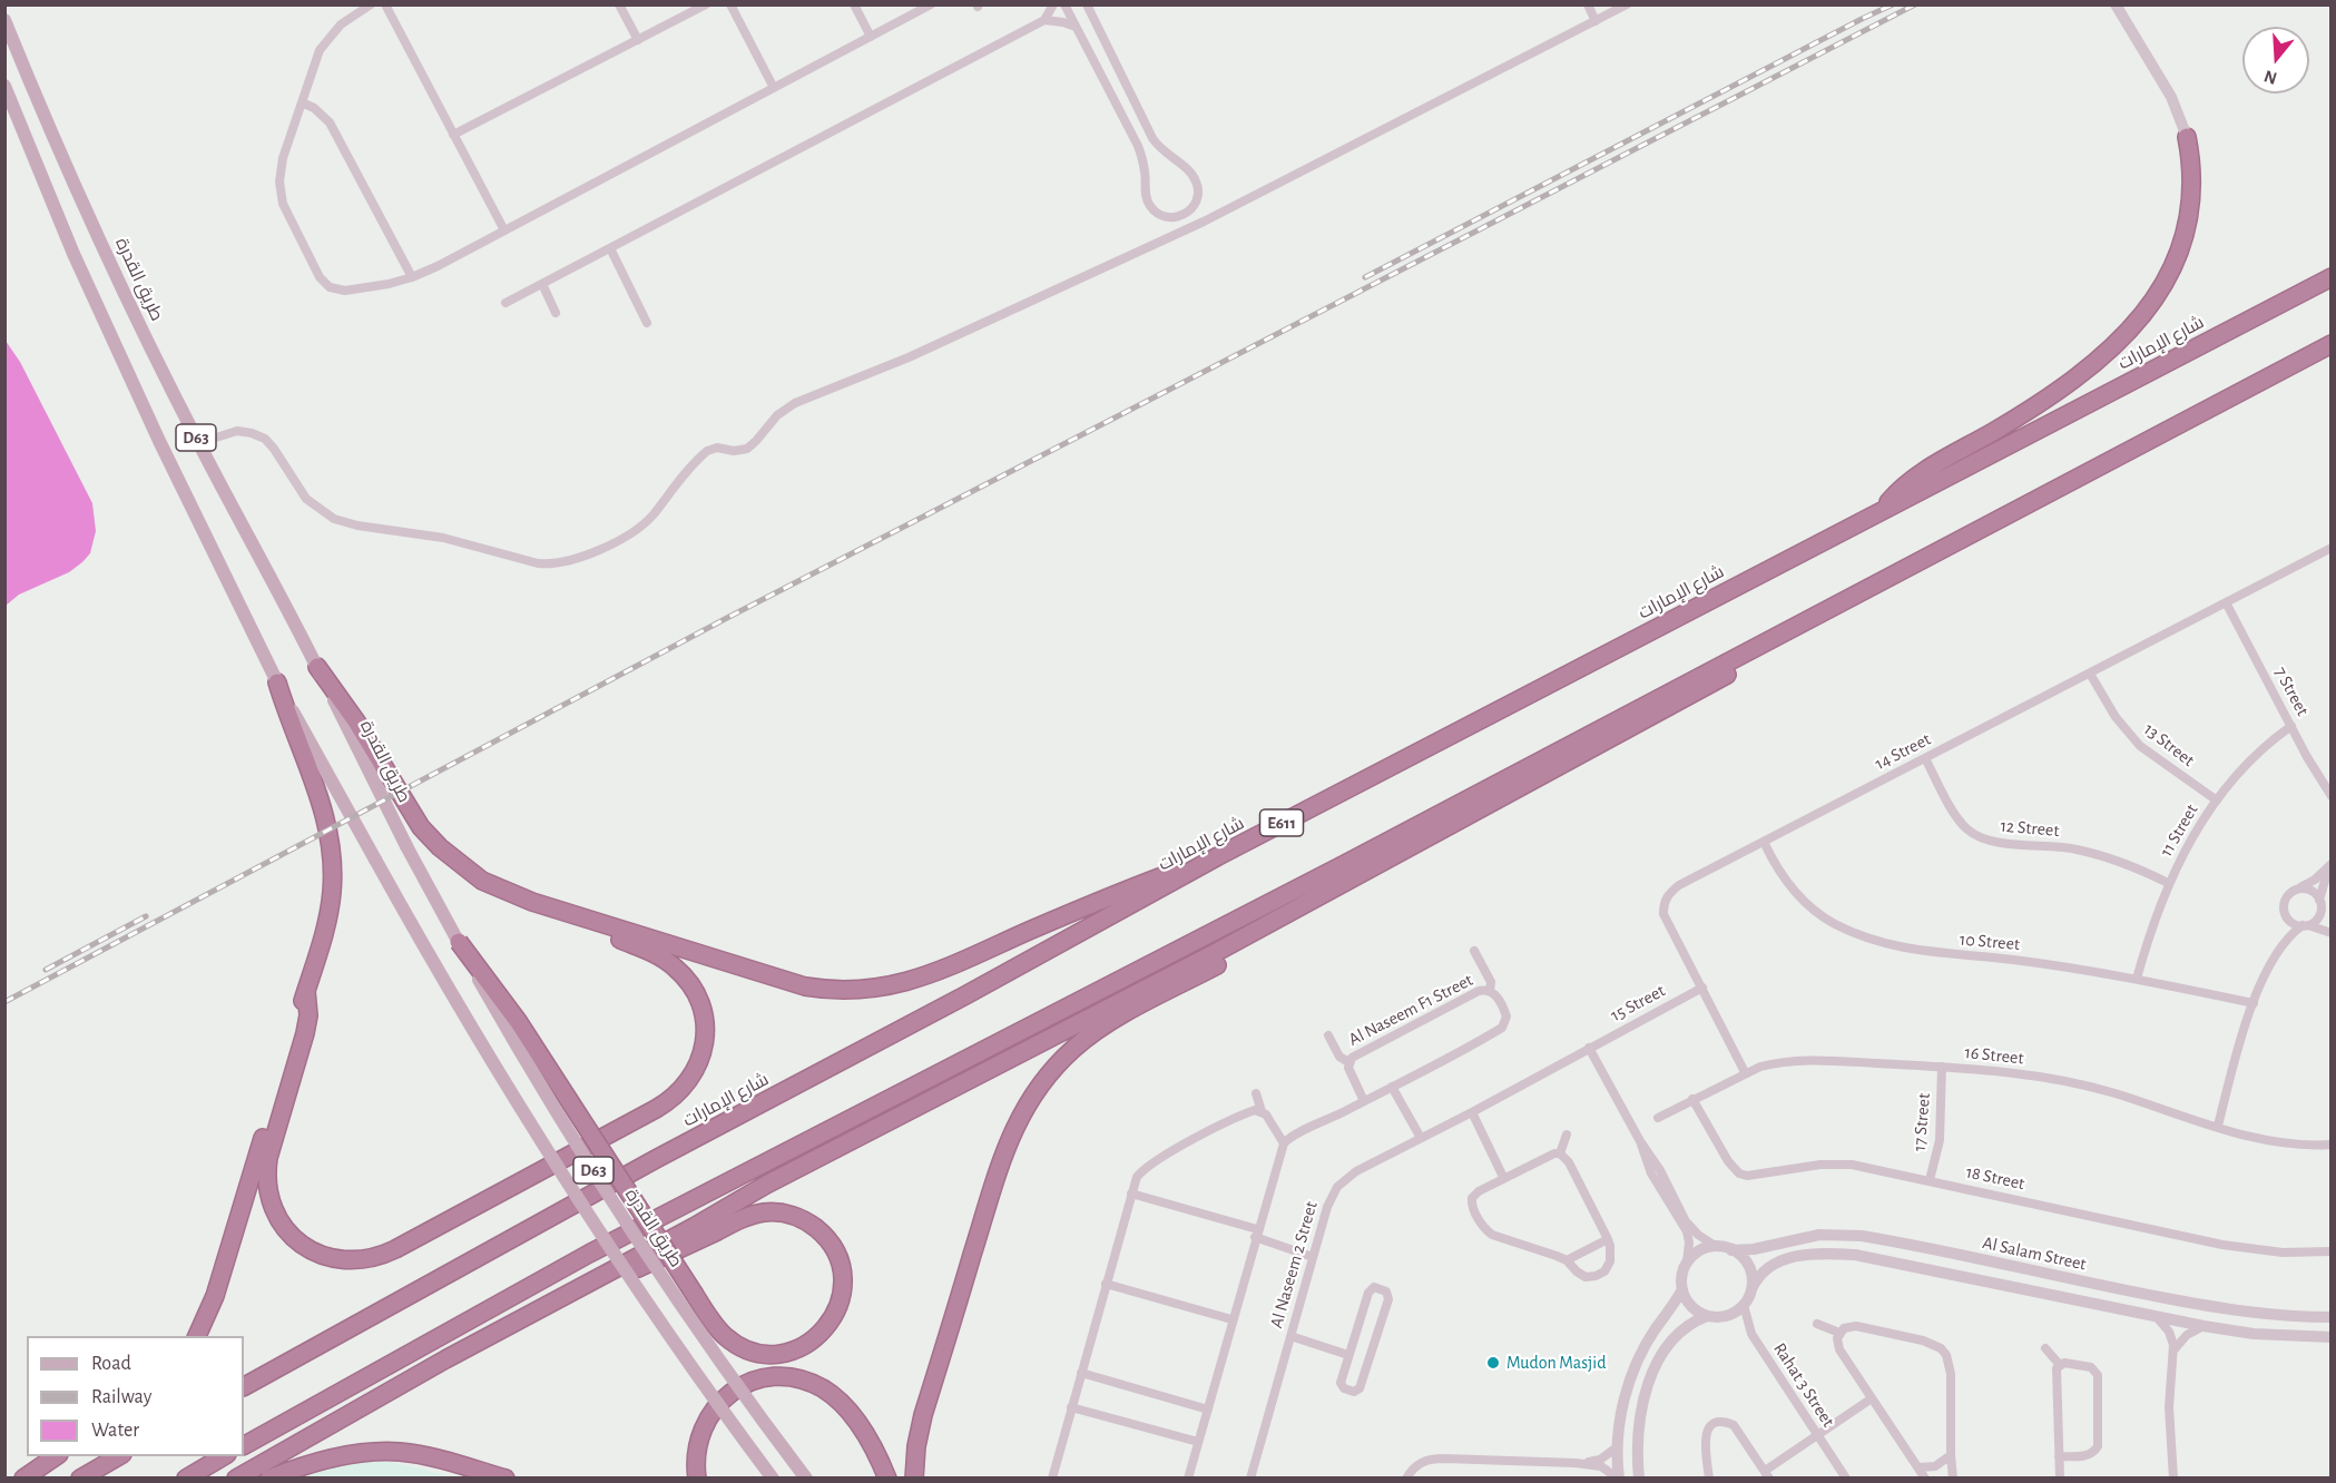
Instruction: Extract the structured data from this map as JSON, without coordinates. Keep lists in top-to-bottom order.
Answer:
{
  "streets": {
    "highway": ["شارع الإمارات", "E611"],
    "main road": ["طريق القدرة", "D63"],
    "street": [
      "7 Street",
      "13 Street",
      "14 Street",
      "12 Street",
      "11 Street",
      "10 Street",
      "15 Street",
      "Al Naseem F1 Street",
      "16 Street",
      "17 Street",
      "18 Street",
      "Al Salam Street",
      "Al Naseem 2 Street",
      "Rahat 3 Street"
    ]
  },
  "crossings": [
    ["7 Street", "14 Street"],
    ["7 Street", "11 Street"],
    ["13 Street", "14 Street"],
    ["13 Street", "11 Street"],
    ["14 Street", "12 Street"],
    ["14 Street", "10 Street"],
    ["14 Street", "15 Street"],
    ["14 Street", "16 Street"],
    ["12 Street", "11 Street"],
    ["11 Street", "10 Street"],
    ["15 Street", "Al Naseem 2 Street"],
    ["16 Street", "17 Street"],
    ["16 Street", "18 Street"],
    ["17 Street", "18 Street"],
    ["Al Salam Street", "Rahat 3 Street"]
  ],
  "places": ["Mudon Masjid"],
  "legend": ["Road", "Railway", "Water"],
  "north": "bottom"
}
